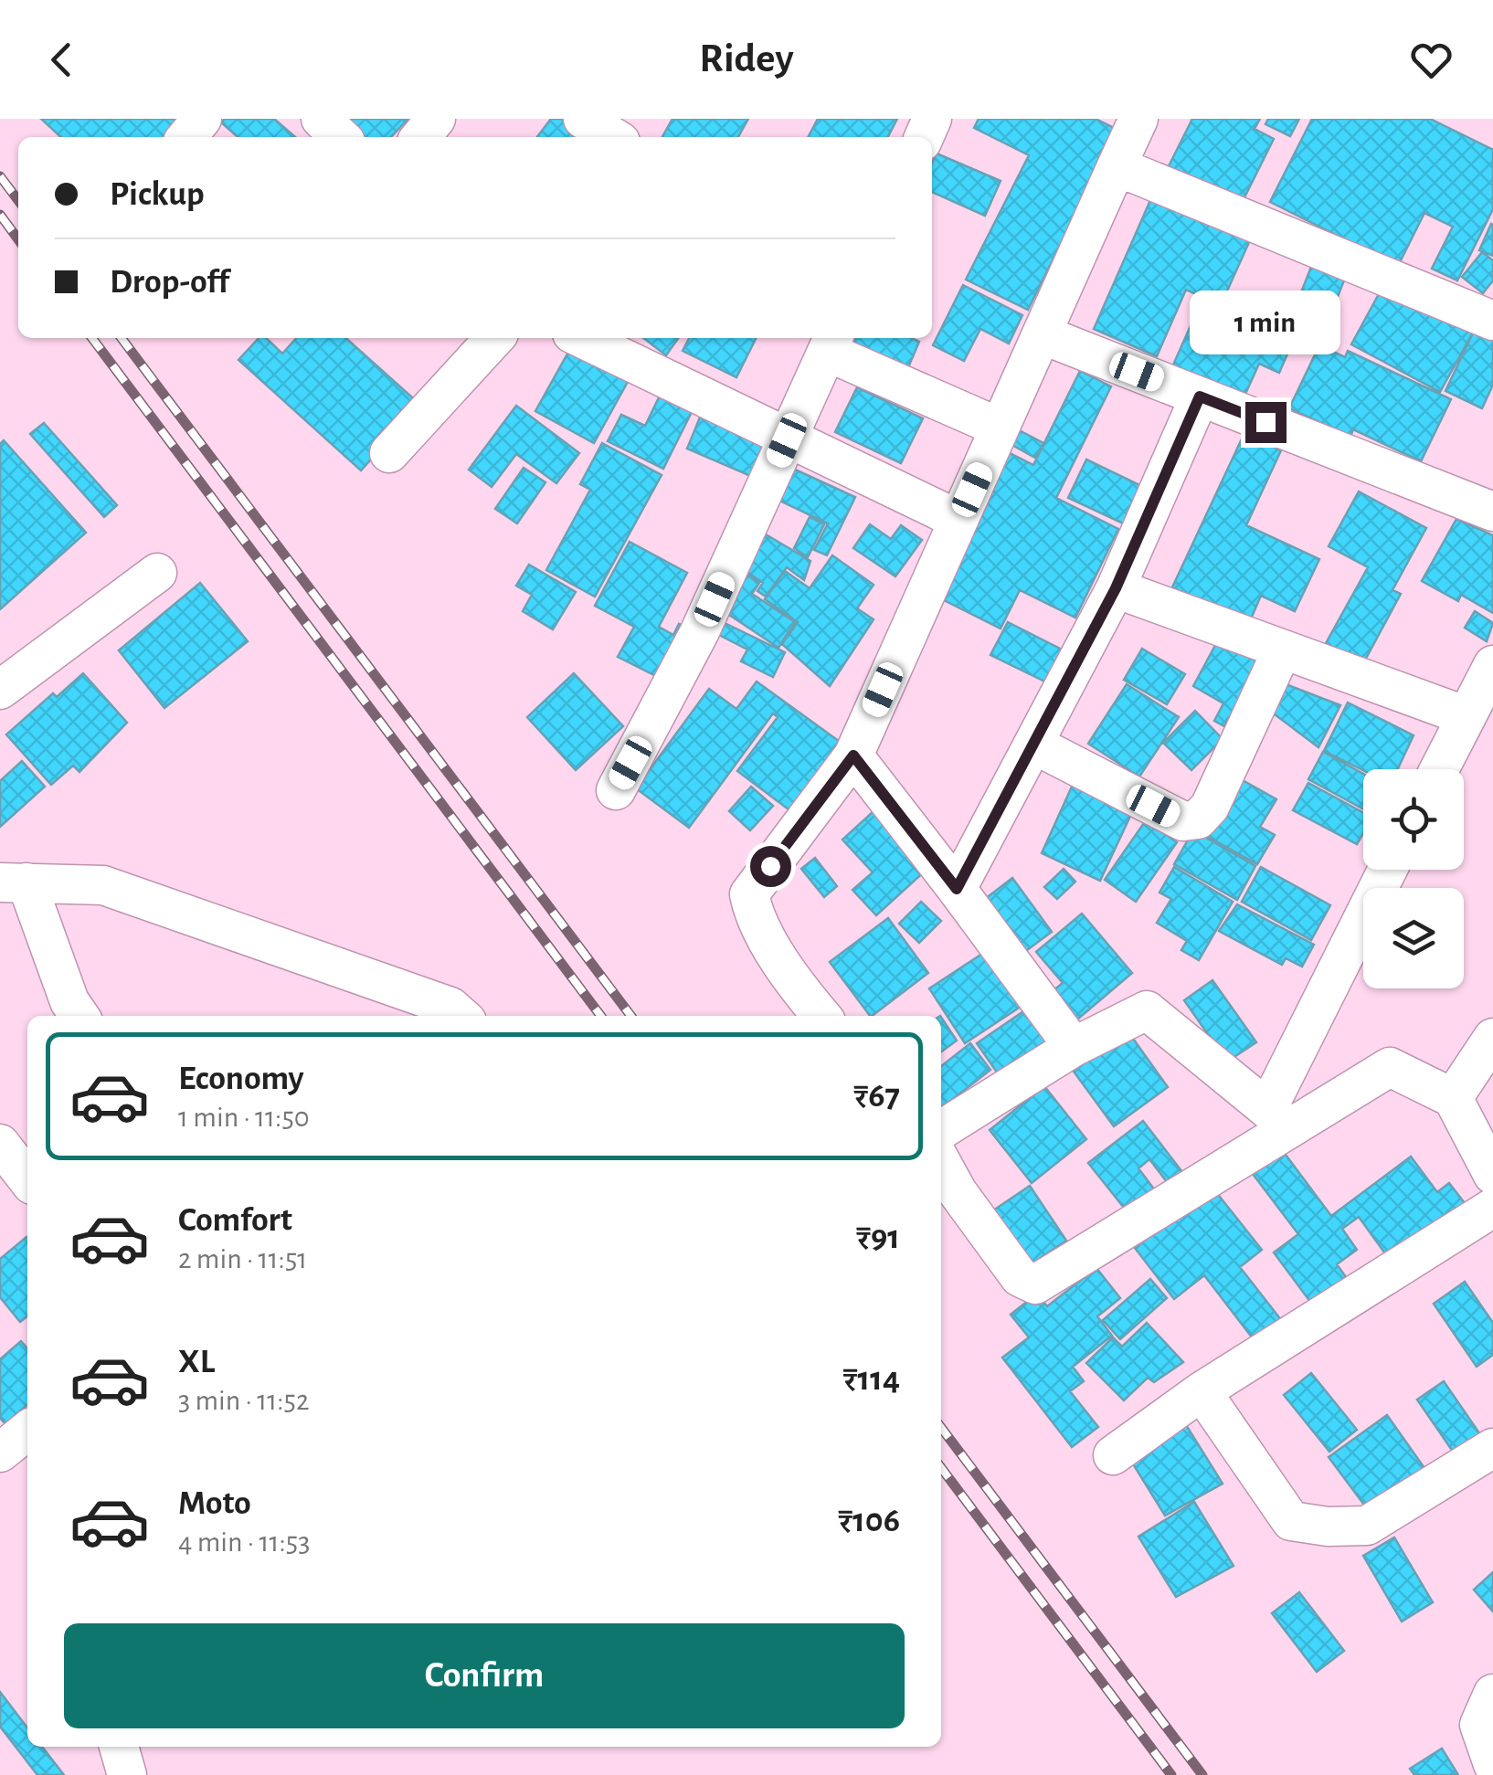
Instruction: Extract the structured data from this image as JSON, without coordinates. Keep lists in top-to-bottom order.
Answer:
{
  "page": {
    "header": "Ridey",
    "banner": ["Pickup", "Drop-off"],
    "bubble": "1 min",
    "list": [
      {
        "name": "Economy",
        "note": "1 min · 11:50",
        "value": "₹67"
      },
      {
        "name": "Comfort",
        "note": "2 min · 11:51",
        "value": "₹91"
      },
      {
        "name": "XL",
        "note": "3 min · 11:52",
        "value": "₹114"
      },
      {
        "name": "Moto",
        "note": "4 min · 11:53",
        "value": "₹106"
      }
    ],
    "buttons": "Confirm"
  }
}
